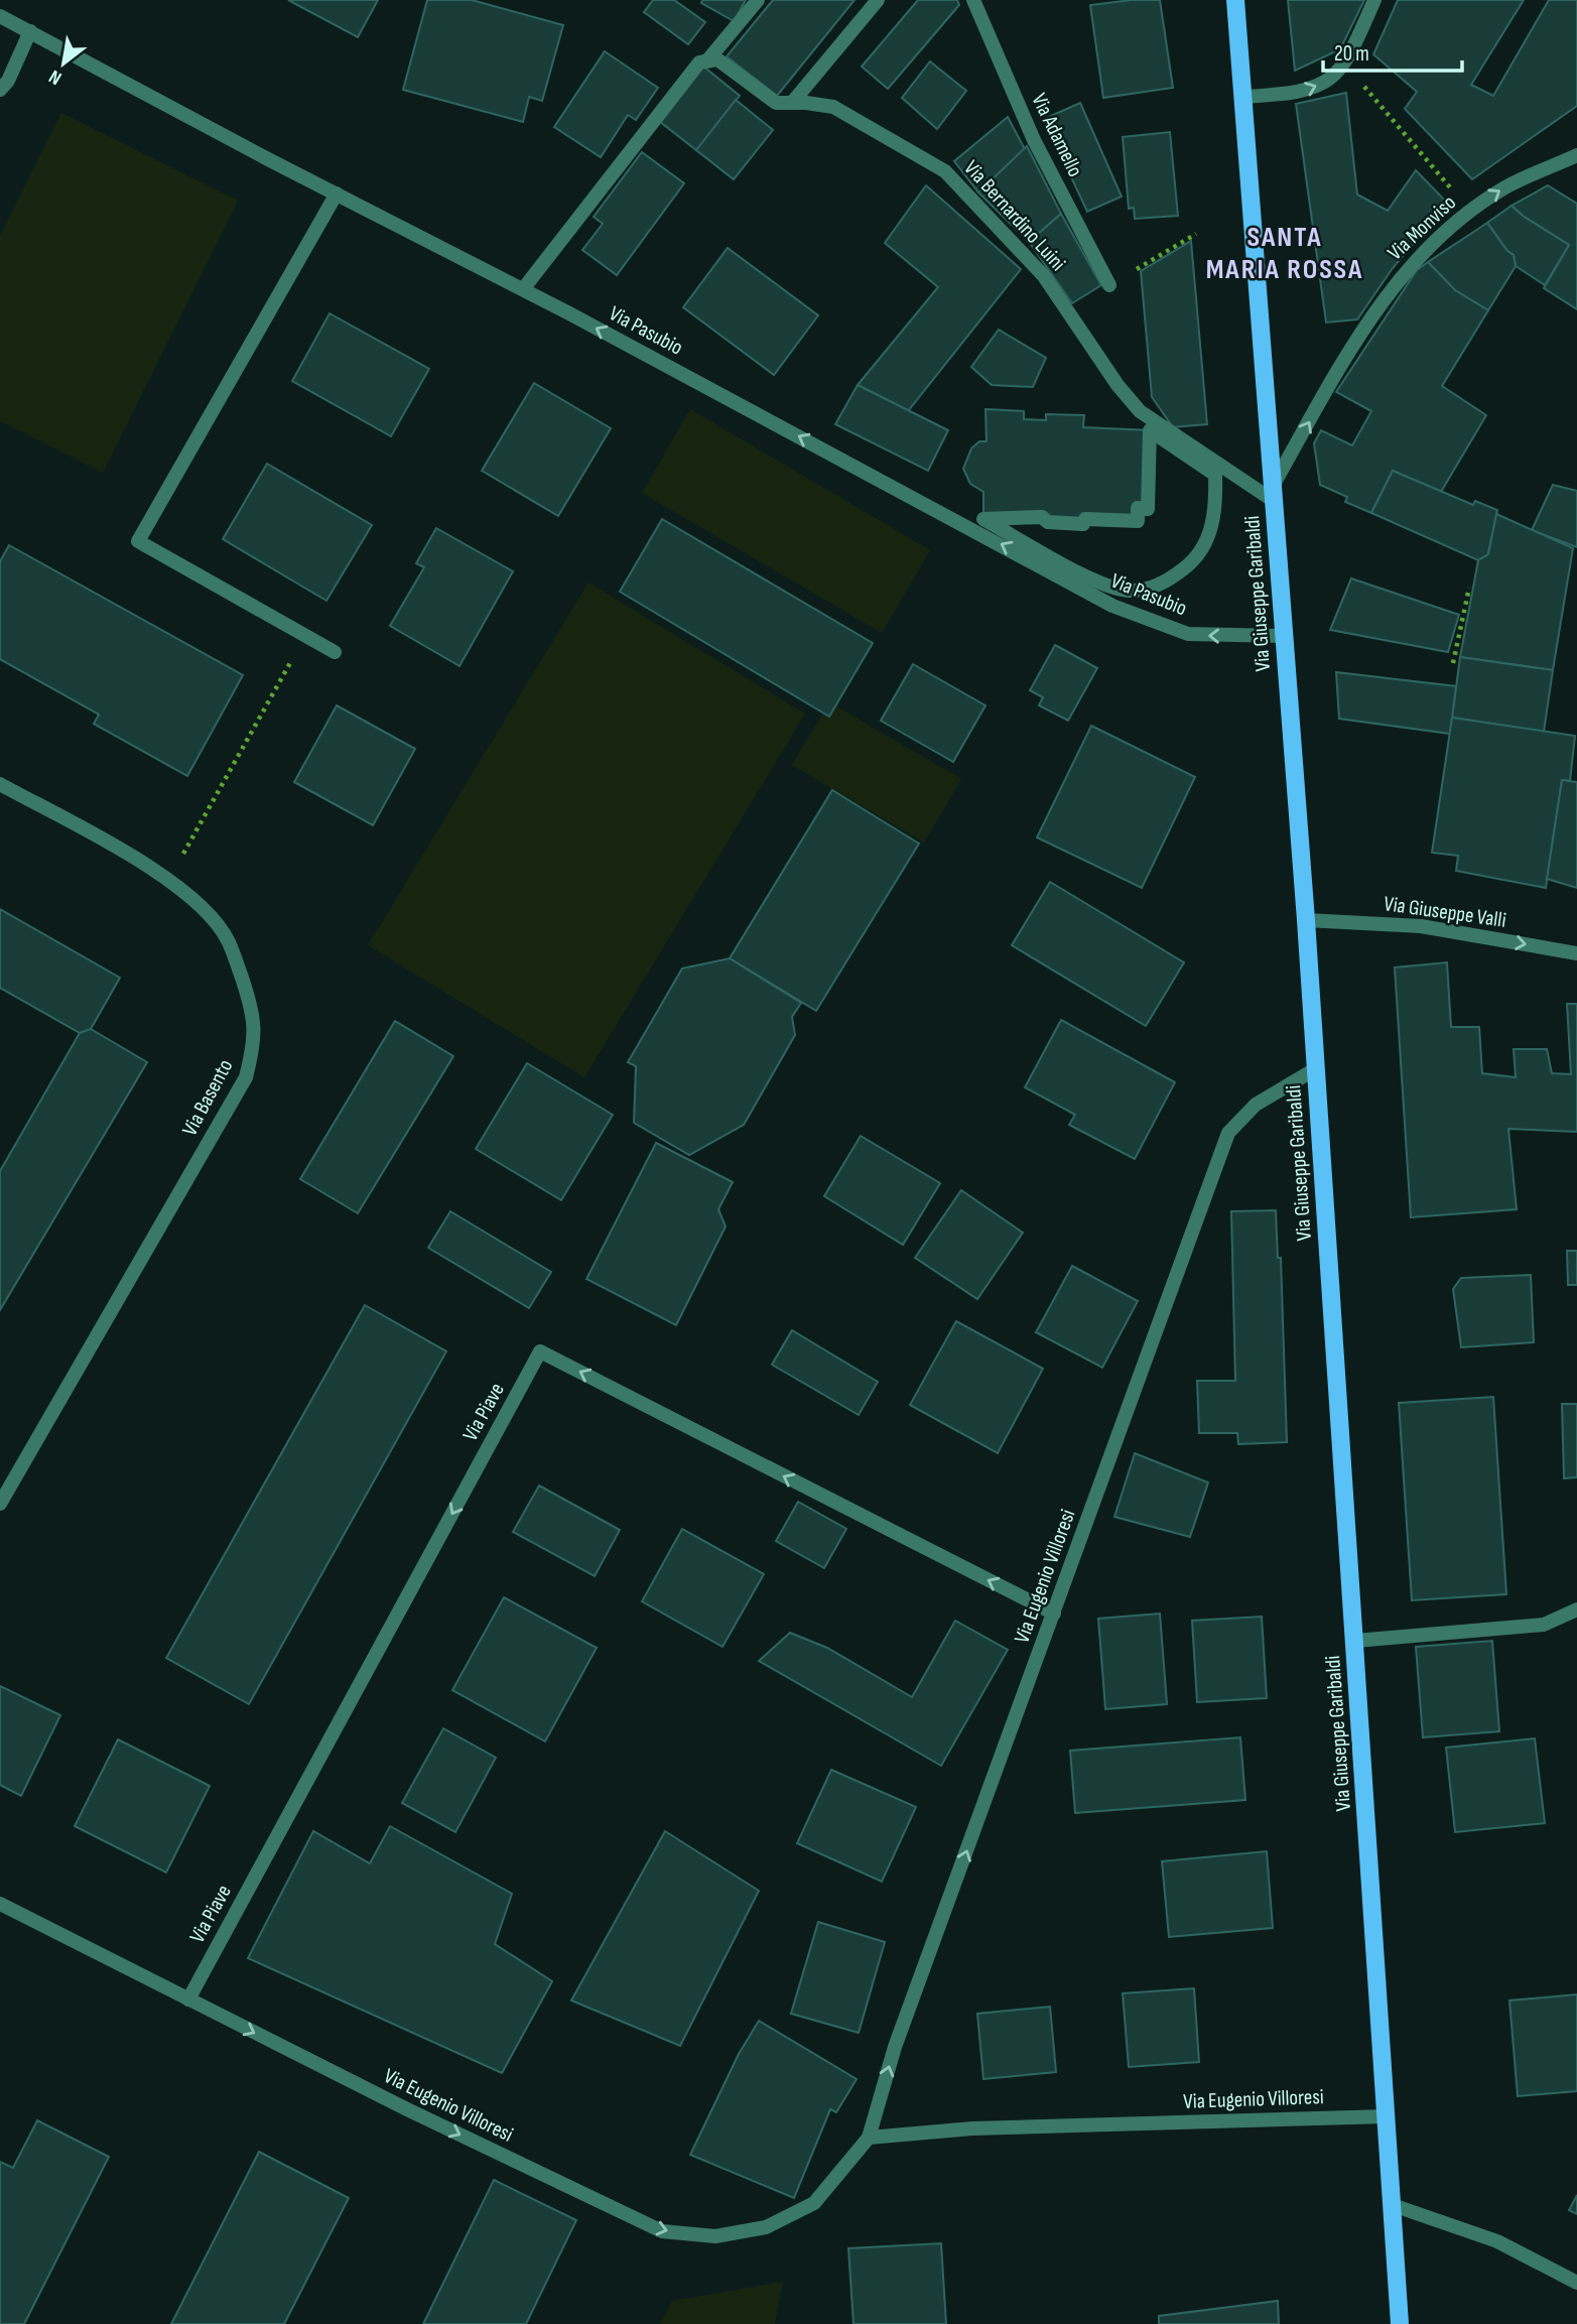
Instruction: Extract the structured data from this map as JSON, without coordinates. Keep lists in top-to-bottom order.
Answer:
{
  "streets": {
    "main road": ["Via Giuseppe Garibaldi"],
    "street": [
      "Via Adamello",
      "Via Bernardino Luini",
      "Via Monviso",
      "Via Pasubio",
      "Via Giuseppe Valli",
      "Via Basento",
      "Via Piave",
      "Via Eugenio Villoresi"
    ]
  },
  "crossings": [
    ["Via Bernardino Luini", "Via Monviso"],
    ["Via Bernardino Luini", "Via Giuseppe Garibaldi"],
    ["Via Monviso", "Via Giuseppe Garibaldi"],
    ["Via Pasubio", "Via Giuseppe Garibaldi"],
    ["Via Giuseppe Garibaldi", "Via Giuseppe Valli"],
    ["Via Giuseppe Garibaldi", "Via Eugenio Villoresi"],
    ["Via Piave", "Via Eugenio Villoresi"]
  ],
  "one_way": ["Via Monviso", "Via Pasubio", "Via Giuseppe Valli"],
  "districts": ["SANTA MARIA ROSSA"],
  "scale_bar": "20 m",
  "north": "bottom left"
}
